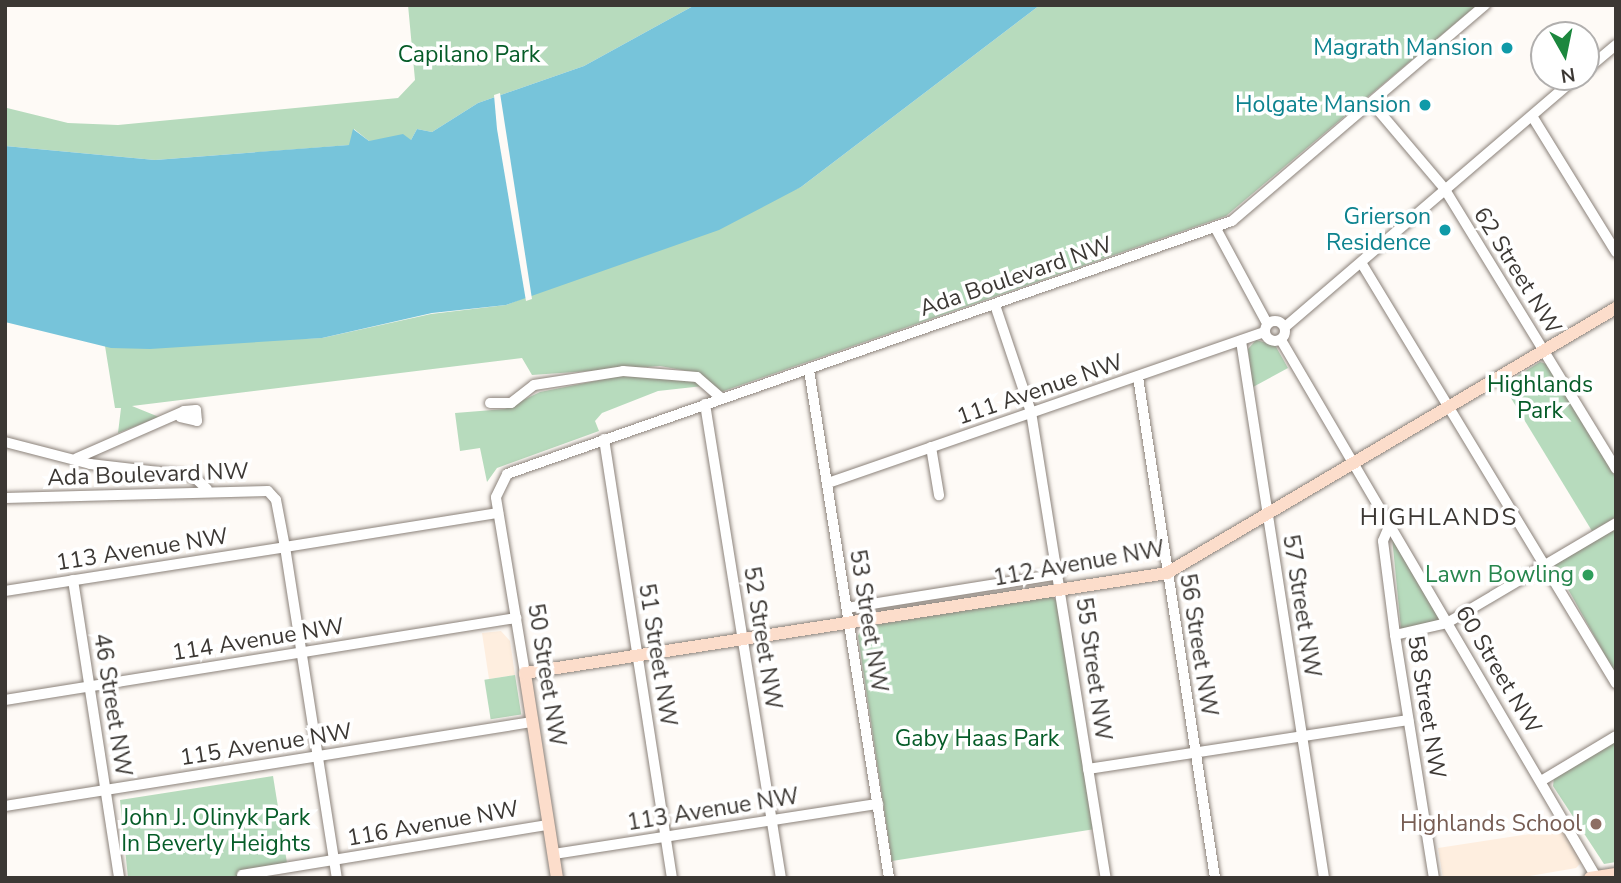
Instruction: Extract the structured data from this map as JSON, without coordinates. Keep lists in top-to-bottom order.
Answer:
{
  "streets": {
    "main road": ["112 Avenue NW", "50 Street NW"],
    "street": [
      "62 Street NW",
      "Ada Boulevard NW",
      "111 Avenue NW",
      "113 Avenue NW",
      "57 Street NW",
      "53 Street NW",
      "52 Street NW",
      "114 Avenue NW",
      "56 Street NW",
      "51 Street NW",
      "55 Street NW",
      "60 Street NW",
      "46 Street NW",
      "58 Street NW",
      "115 Avenue NW",
      "116 Avenue NW"
    ]
  },
  "crossings": [
    ["62 Street NW", "Ada Boulevard NW"],
    ["62 Street NW", "112 Avenue NW"],
    ["Ada Boulevard NW", "113 Avenue NW"],
    ["Ada Boulevard NW", "53 Street NW"],
    ["Ada Boulevard NW", "52 Street NW"],
    ["Ada Boulevard NW", "51 Street NW"],
    ["Ada Boulevard NW", "55 Street NW"],
    ["Ada Boulevard NW", "50 Street NW"],
    ["111 Avenue NW", "57 Street NW"],
    ["111 Avenue NW", "53 Street NW"],
    ["111 Avenue NW", "56 Street NW"],
    ["111 Avenue NW", "55 Street NW"],
    ["113 Avenue NW", "53 Street NW"],
    ["113 Avenue NW", "52 Street NW"],
    ["113 Avenue NW", "51 Street NW"],
    ["113 Avenue NW", "50 Street NW"],
    ["113 Avenue NW", "46 Street NW"],
    ["112 Avenue NW", "57 Street NW"],
    ["112 Avenue NW", "53 Street NW"],
    ["112 Avenue NW", "52 Street NW"],
    ["112 Avenue NW", "56 Street NW"],
    ["112 Avenue NW", "51 Street NW"],
    ["112 Avenue NW", "55 Street NW"],
    ["112 Avenue NW", "60 Street NW"],
    ["112 Avenue NW", "50 Street NW"],
    ["114 Avenue NW", "50 Street NW"],
    ["114 Avenue NW", "46 Street NW"],
    ["60 Street NW", "58 Street NW"],
    ["50 Street NW", "115 Avenue NW"],
    ["50 Street NW", "116 Avenue NW"],
    ["46 Street NW", "115 Avenue NW"]
  ],
  "districts": ["HIGHLANDS"],
  "parks": [
    "Capilano Park",
    "Highlands Park",
    "Gaby Haas Park",
    "John J. Olinyk Park In Beverly Heights"
  ],
  "places": [
    "Magrath Mansion",
    "Holgate Mansion",
    "Grierson Residence",
    "Lawn Bowling",
    "Highlands School"
  ],
  "north": "bottom"
}
